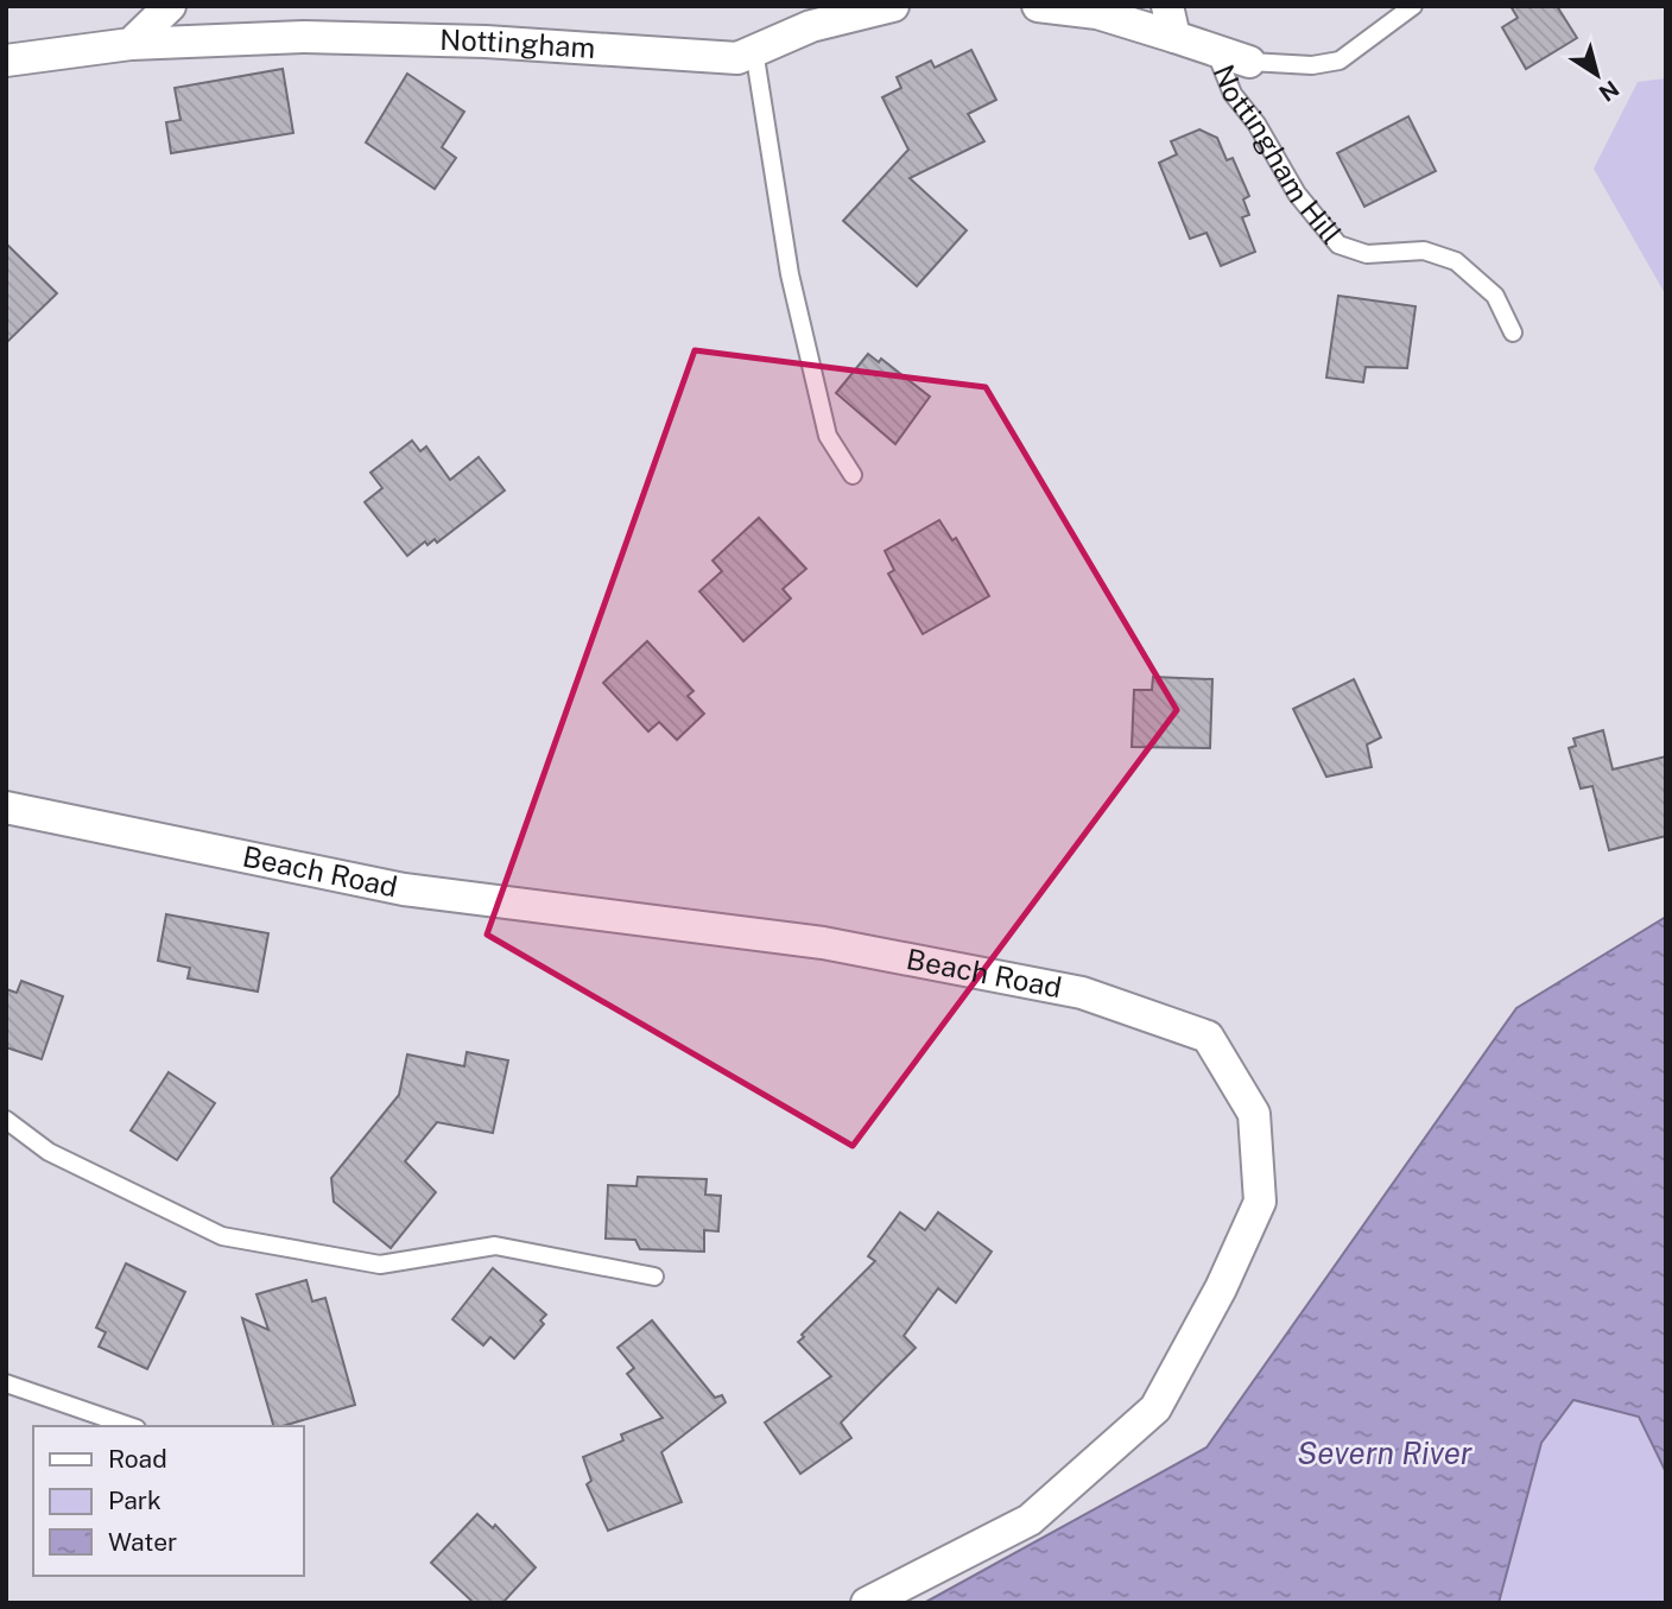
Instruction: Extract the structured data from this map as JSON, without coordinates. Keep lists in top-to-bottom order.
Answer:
{
  "streets": {
    "street": ["Nottingham", "Nottingham Hill", "Beach Road"]
  },
  "water": ["Severn River"],
  "legend": ["Road", "Park", "Water"],
  "north": "bottom right"
}
